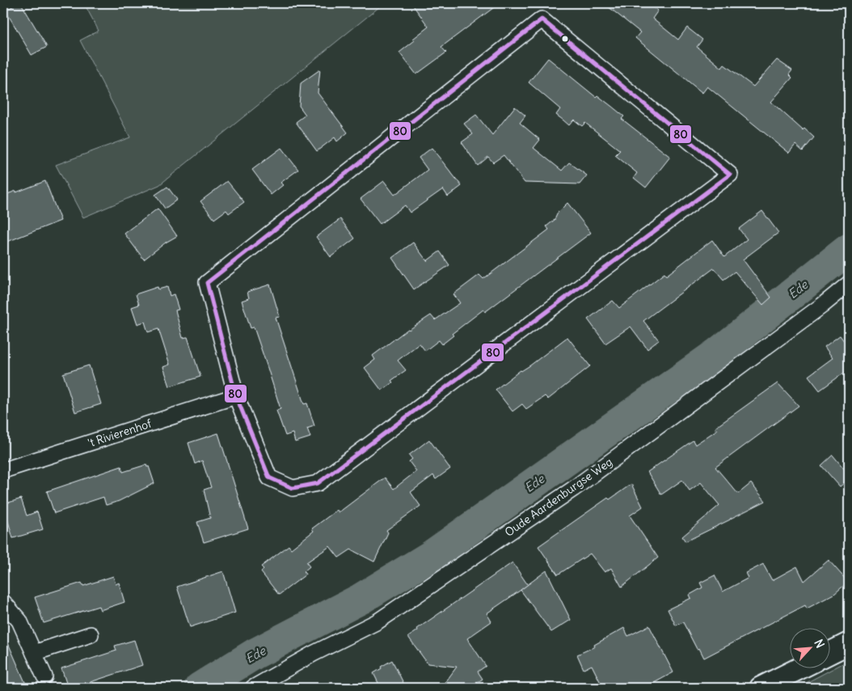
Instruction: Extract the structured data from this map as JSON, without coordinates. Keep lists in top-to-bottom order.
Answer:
{
  "streets": {
    "street": ["'t Rivierenhof", "Oude Aardenburgse Weg"]
  },
  "water": ["Ede"],
  "lines": ["transit line 80"],
  "north": "top right"
}
